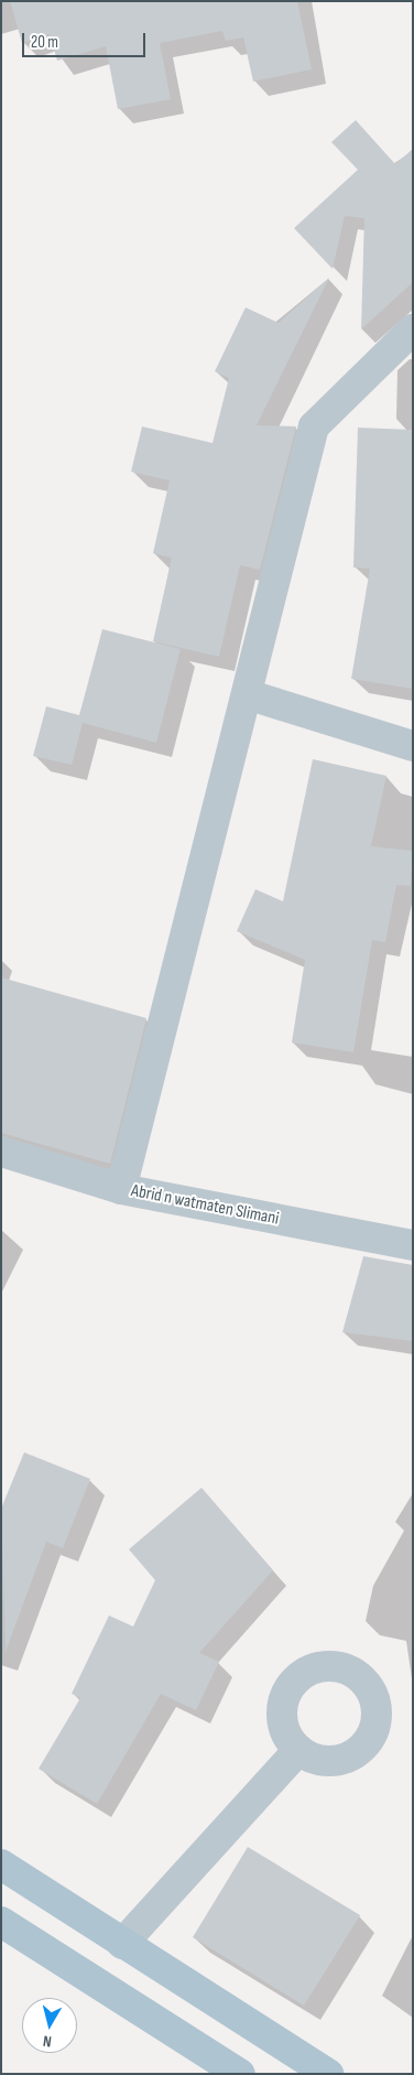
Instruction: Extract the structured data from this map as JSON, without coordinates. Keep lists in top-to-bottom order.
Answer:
{
  "streets": {
    "street": ["Abrid n watmaten Slimani"]
  },
  "scale_bar": "20 m",
  "north": "bottom"
}
